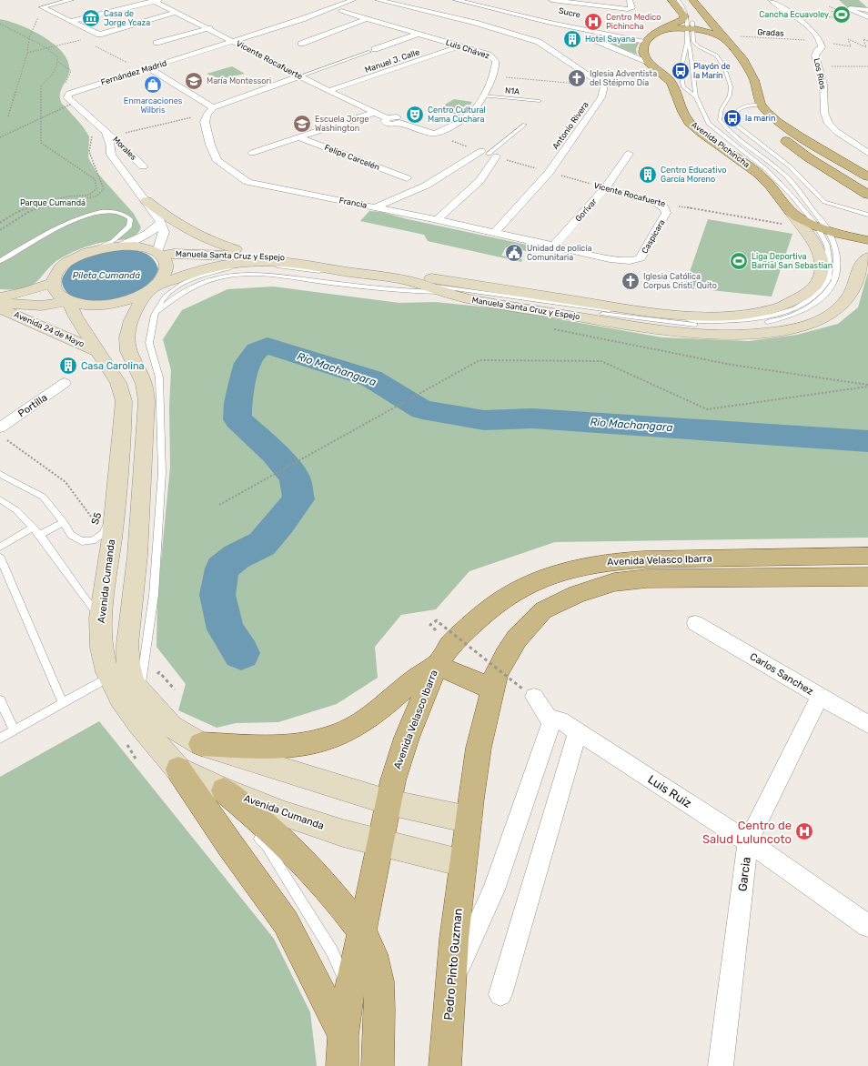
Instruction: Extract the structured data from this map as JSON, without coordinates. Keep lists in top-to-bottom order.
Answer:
{
  "streets": {
    "main road": [
      "Avenida Pichincha",
      "Manuela Santa Cruz y Espejo",
      "Avenida 24 de Mayo",
      "Avenida Velasco Ibarra",
      "Avenida Cumanda",
      "Pedro Pinto Guzman"
    ],
    "street": [
      "Sucre",
      "Luis Chávez",
      "Vicente Rocafuerte",
      "Manuel J. Calle",
      "Fernández Madrid",
      "Los Rios",
      "Antonio Rivera",
      "Morales",
      "Felipe Carcelén",
      "Francia",
      "Gorívar",
      "Caspicara",
      "Portilla",
      "Carlos Sanchez",
      "Luis Ruiz",
      "Garcia"
    ],
    "lane": ["N1A", "S5"],
    "path": ["Gradas"]
  },
  "crossings": [
    ["Sucre", "Avenida Pichincha"],
    ["Gradas", "Los Rios"],
    ["Luis Chávez", "Vicente Rocafuerte"],
    ["Luis Chávez", "Manuel J. Calle"],
    ["Luis Chávez", "N1A"],
    ["Vicente Rocafuerte", "Manuel J. Calle"],
    ["Vicente Rocafuerte", "Fernández Madrid"],
    ["Vicente Rocafuerte", "Antonio Rivera"],
    ["Vicente Rocafuerte", "Gorívar"],
    ["Vicente Rocafuerte", "Caspicara"],
    ["Vicente Rocafuerte", "Manuela Santa Cruz y Espejo"],
    ["Fernández Madrid", "Morales"],
    ["Antonio Rivera", "Francia"],
    ["Avenida Pichincha", "Manuela Santa Cruz y Espejo"],
    ["Francia", "Gorívar"],
    ["Francia", "Caspicara"],
    ["Manuela Santa Cruz y Espejo", "Avenida 24 de Mayo"],
    ["Manuela Santa Cruz y Espejo", "Avenida Cumanda"],
    ["Avenida 24 de Mayo", "Avenida Cumanda"],
    ["S5", "Avenida Cumanda"],
    ["Avenida Velasco Ibarra", "Avenida Cumanda"],
    ["Avenida Velasco Ibarra", "Pedro Pinto Guzman"],
    ["Avenida Cumanda", "Pedro Pinto Guzman"],
    ["Carlos Sanchez", "Garcia"],
    ["Luis Ruiz", "Garcia"]
  ],
  "water": ["Pileta Cumandá", "Rio Machangara"],
  "parks": ["Parque Cumandá"],
  "places": {
    "sports": ["Cancha Ecuavoley", "Liga Deportiva Barrial San Sebastian"],
    "museum": ["Casa de Jorge Ycaza"],
    "hospital": ["Centro Medico Pichincha", "Centro de Salud Luluncoto"],
    "building": ["Hotel Sayana", "Centro Educativo García Moreno", "Casa Carolina"],
    "bus stop": ["Playón de la Marín", "la marin"],
    "church": ["Iglesia Adventista del Stéipmo Día", "Iglesia Católica Corpus Cristi, Quito"],
    "school or university": ["María Montessori", "Escuela Jorge Washington"],
    "shop": ["Enmarcaciones Wilbris"],
    "theatre": ["Centro Cultural Mama Cuchara"],
    "public building": ["Unidad de policía Comunitaria"]
  }
}
